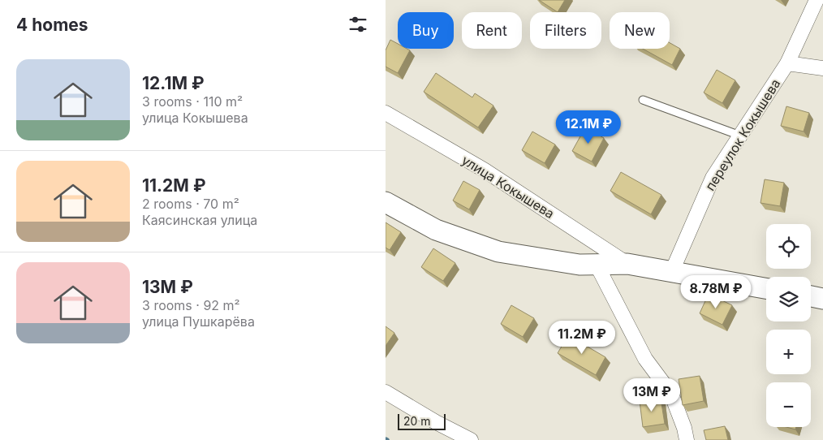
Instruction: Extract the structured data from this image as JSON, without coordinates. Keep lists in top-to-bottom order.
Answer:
{
  "streets": {
    "street": ["переулок Кокышева", "улица Кокышева"]
  },
  "scale_bar": "20 m",
  "page": {
    "heading": "4 homes",
    "chip": [
      "Buy",
      "Rent",
      "Filters",
      "New"
    ],
    "list": [
      {
        "name": "12.1M ₽",
        "note": "3 rooms · 110 m² · улица Кокышева"
      },
      {
        "name": "11.2M ₽",
        "note": "2 rooms · 70 m² · Каясинская улица"
      },
      {
        "name": "13M ₽",
        "note": "3 rooms · 92 m² · улица Пушкарёва"
      }
    ],
    "price": [
      "12.1M ₽",
      "8.78M ₽",
      "11.2M ₽",
      "13M ₽"
    ],
    "map_buttons": ["+", "−"],
    "scale": "20 m"
  }
}
